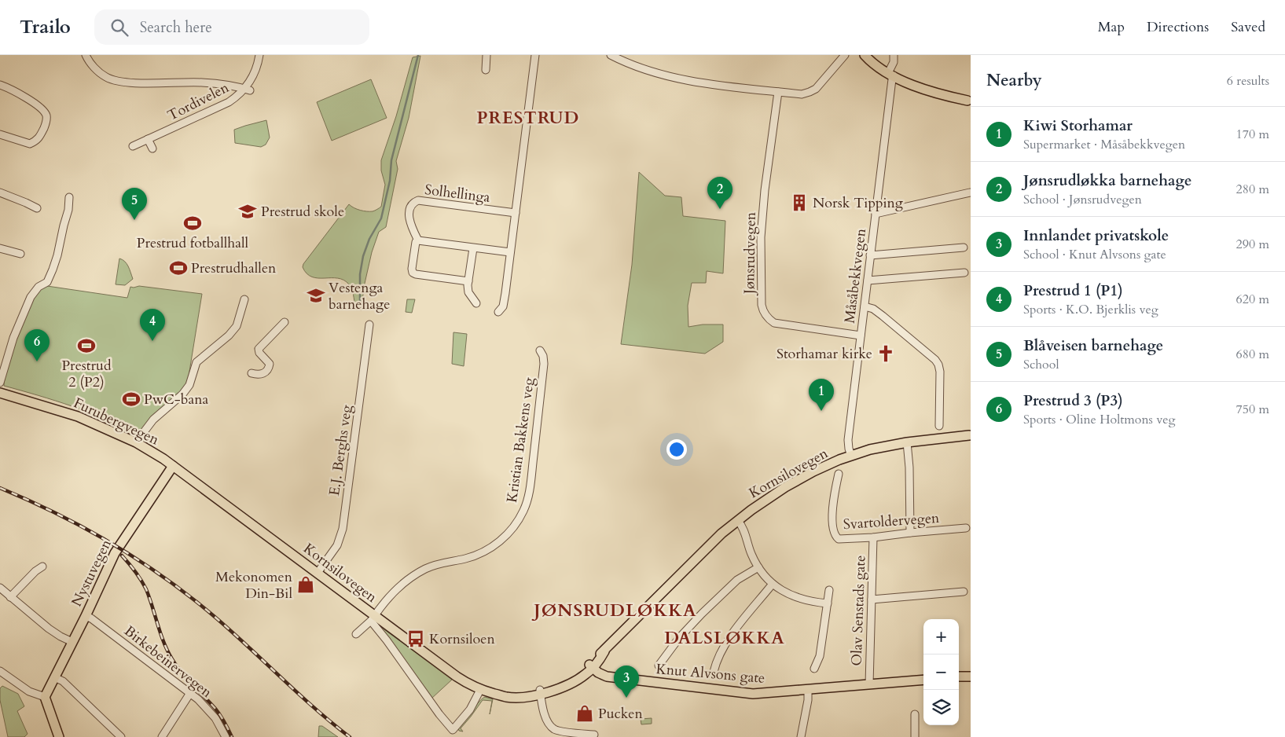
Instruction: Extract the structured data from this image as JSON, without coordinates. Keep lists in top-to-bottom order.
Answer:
{
  "streets": {
    "main road": [
      "Furubergvegen",
      "Kornsilovegen",
      "Nystuvegen",
      "Knut Alvsons gate"
    ],
    "street": [
      "Tordivelen",
      "Solhellinga",
      "Jønsrudvegen",
      "Måsåbekkvegen",
      "Kristian Bakkens veg",
      "E.J. Berghs veg",
      "Svartoldervegen",
      "Olav Senstads gate",
      "Birkebeinervegen"
    ]
  },
  "crossings": [
    ["Jønsrudvegen", "Måsåbekkvegen"],
    ["Måsåbekkvegen", "Kornsilovegen"],
    ["Furubergvegen", "Kornsilovegen"],
    ["Furubergvegen", "Nystuvegen"],
    ["Kristian Bakkens veg", "Kornsilovegen"],
    ["E.J. Berghs veg", "Kornsilovegen"],
    ["Kornsilovegen", "Nystuvegen"],
    ["Kornsilovegen", "Knut Alvsons gate"],
    ["Svartoldervegen", "Olav Senstads gate"],
    ["Nystuvegen", "Birkebeinervegen"],
    ["Olav Senstads gate", "Knut Alvsons gate"]
  ],
  "districts": ["PRESTRUD", "JØNSRUDLØKKA", "DALSLØKKA"],
  "places": {
    "building": ["Norsk Tipping"],
    "school or university": ["Prestrud skole", "Vestenga barnehage"],
    "sports": [
      "Prestrud fotballhall",
      "Prestrudhallen",
      "Prestrud 2 (P2)",
      "PwC-bana"
    ],
    "church": ["Storhamar kirke"],
    "shop": ["Mekonomen Din-Bil", "Pucken"],
    "bus stop": ["Kornsiloen"]
  },
  "page": {
    "header": "Trailo",
    "search": "Search here",
    "nav": ["Map", "Directions", "Saved"],
    "heading": ["Nearby", "6 results"],
    "list": [
      {
        "mark": "1",
        "name": "Kiwi Storhamar",
        "note": "Supermarket · Måsåbekkvegen",
        "value": "170 m"
      },
      {
        "mark": "2",
        "name": "Jønsrudløkka barnehage",
        "note": "School · Jønsrudvegen",
        "value": "280 m"
      },
      {
        "mark": "3",
        "name": "Innlandet privatskole",
        "note": "School · Knut Alvsons gate",
        "value": "290 m"
      },
      {
        "mark": "4",
        "name": "Prestrud 1 (P1)",
        "note": "Sports · K.O. Bjerklis veg",
        "value": "620 m"
      },
      {
        "mark": "5",
        "name": "Blåveisen barnehage",
        "note": "School",
        "value": "680 m"
      },
      {
        "mark": "6",
        "name": "Prestrud 3 (P3)",
        "note": "Sports · Oline Holtmons veg",
        "value": "750 m"
      }
    ],
    "pins": [
      "2",
      "5",
      "4",
      "6",
      "1",
      "3"
    ],
    "map_buttons": ["+", "−"]
  }
}
